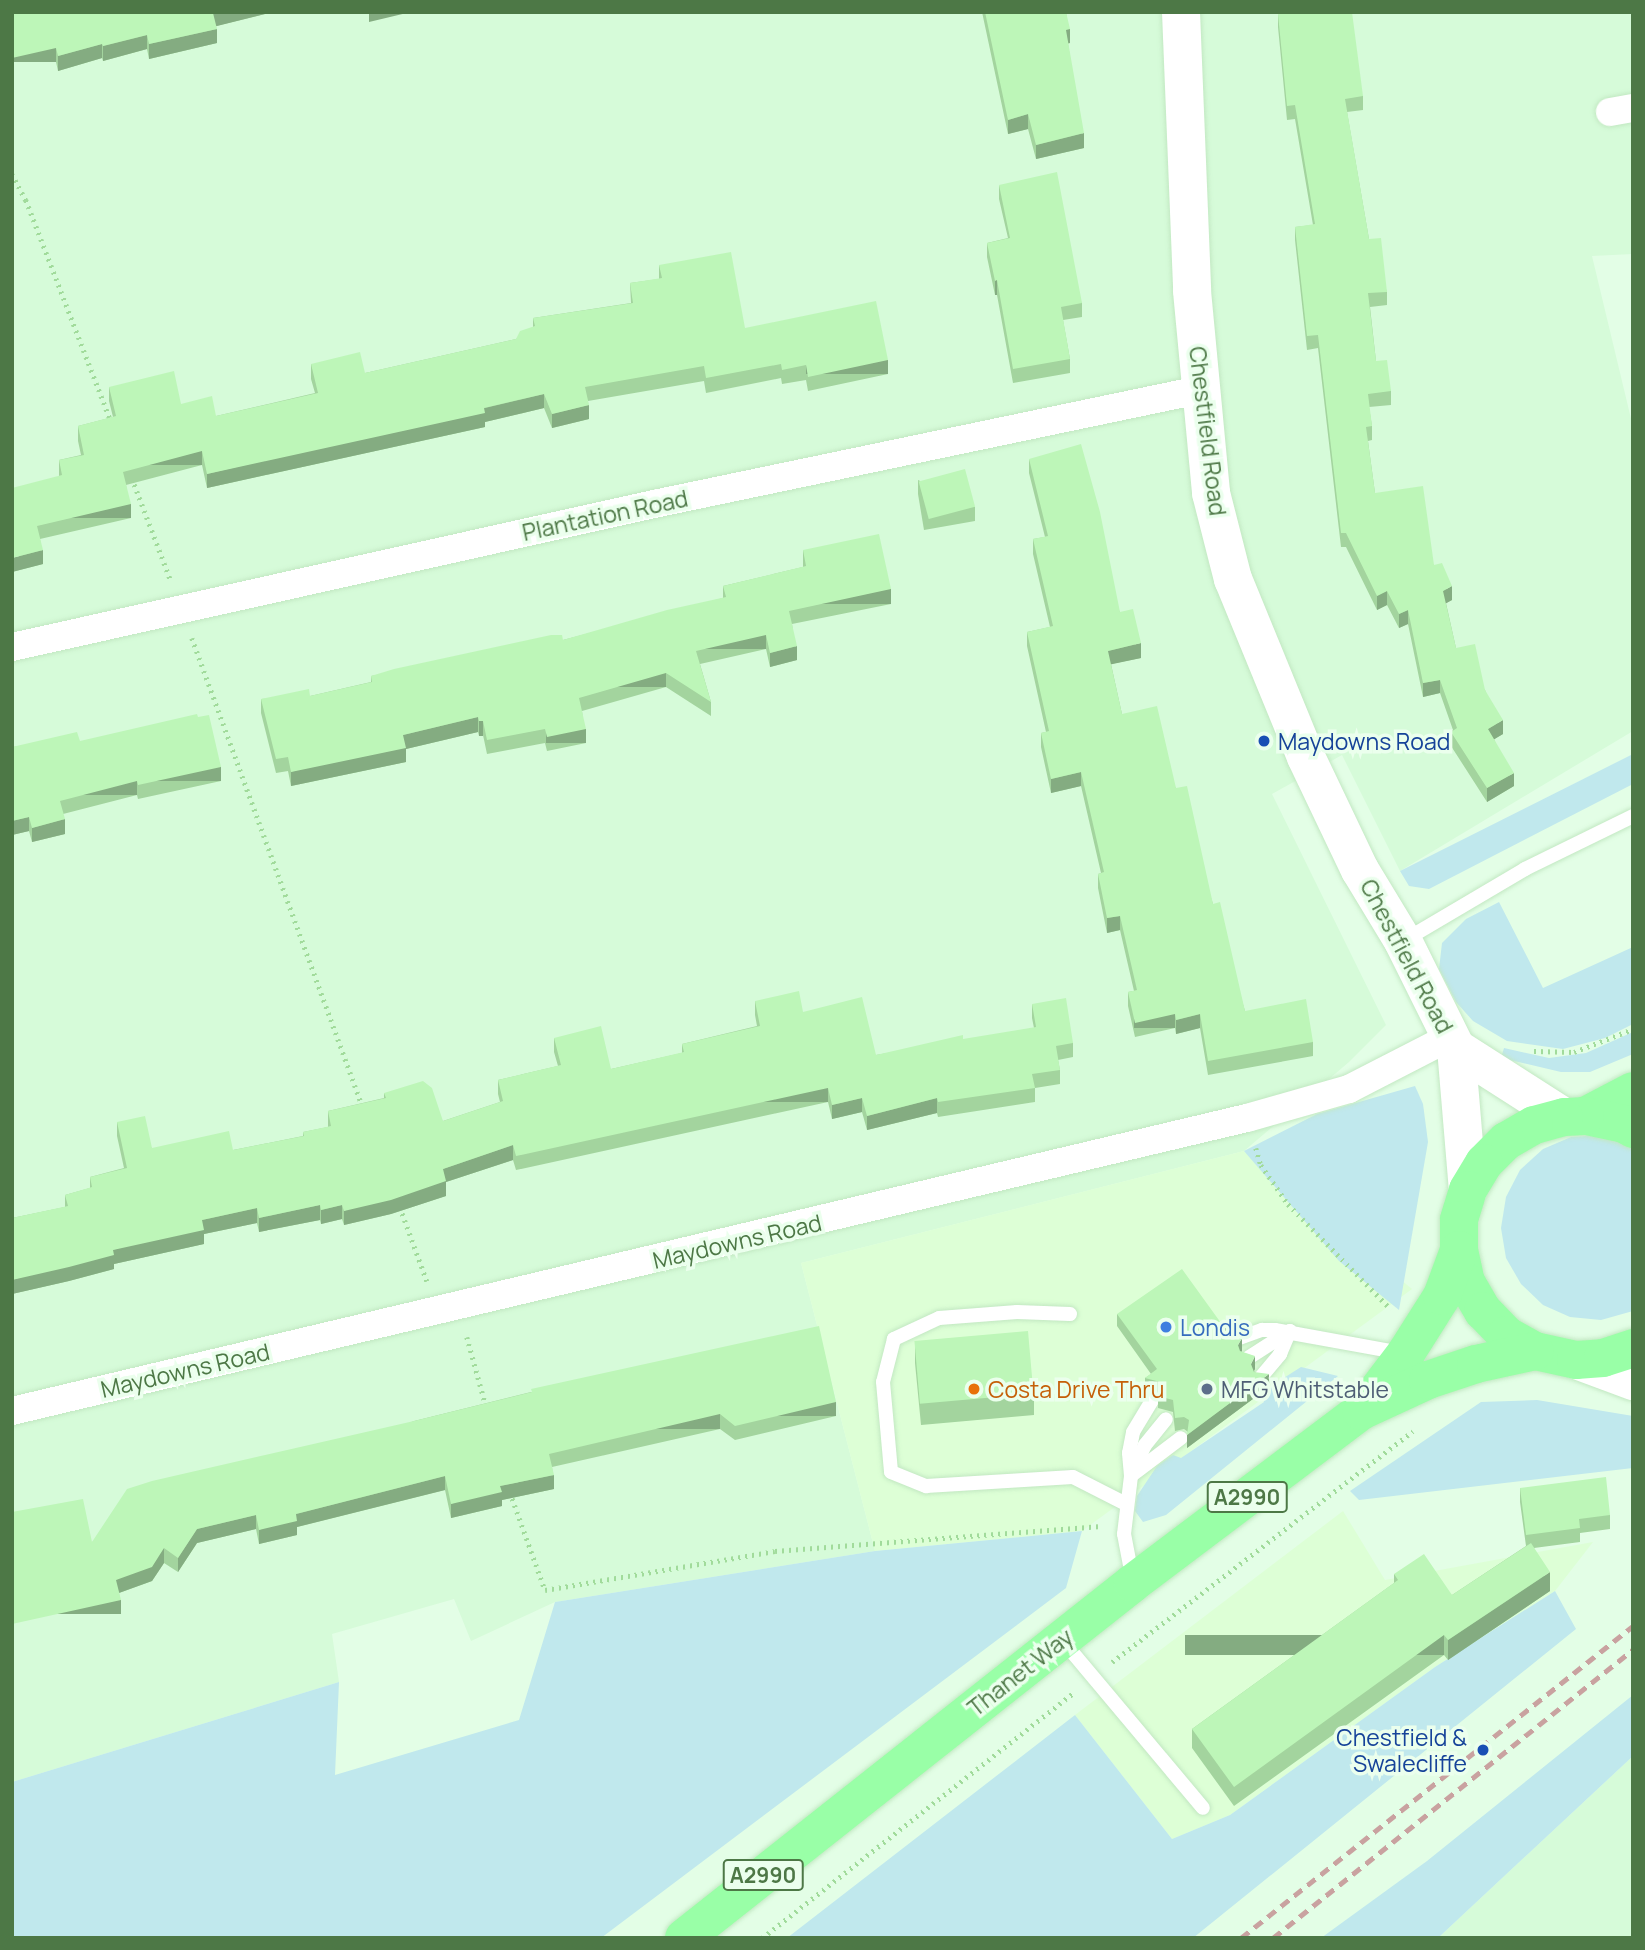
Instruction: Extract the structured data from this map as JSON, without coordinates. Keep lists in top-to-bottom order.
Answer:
{
  "streets": {
    "main road": ["A2990", "Thanet Way"],
    "street": ["Chestfield Road", "Plantation Road", "Maydowns Road"]
  },
  "crossings": [
    ["Chestfield Road", "Plantation Road"],
    ["Chestfield Road", "Maydowns Road"]
  ],
  "places": [
    "Maydowns Road",
    "Londis",
    "Costa Drive Thru",
    "MFG Whitstable",
    "Chestfield & Swalecliffe"
  ]
}
